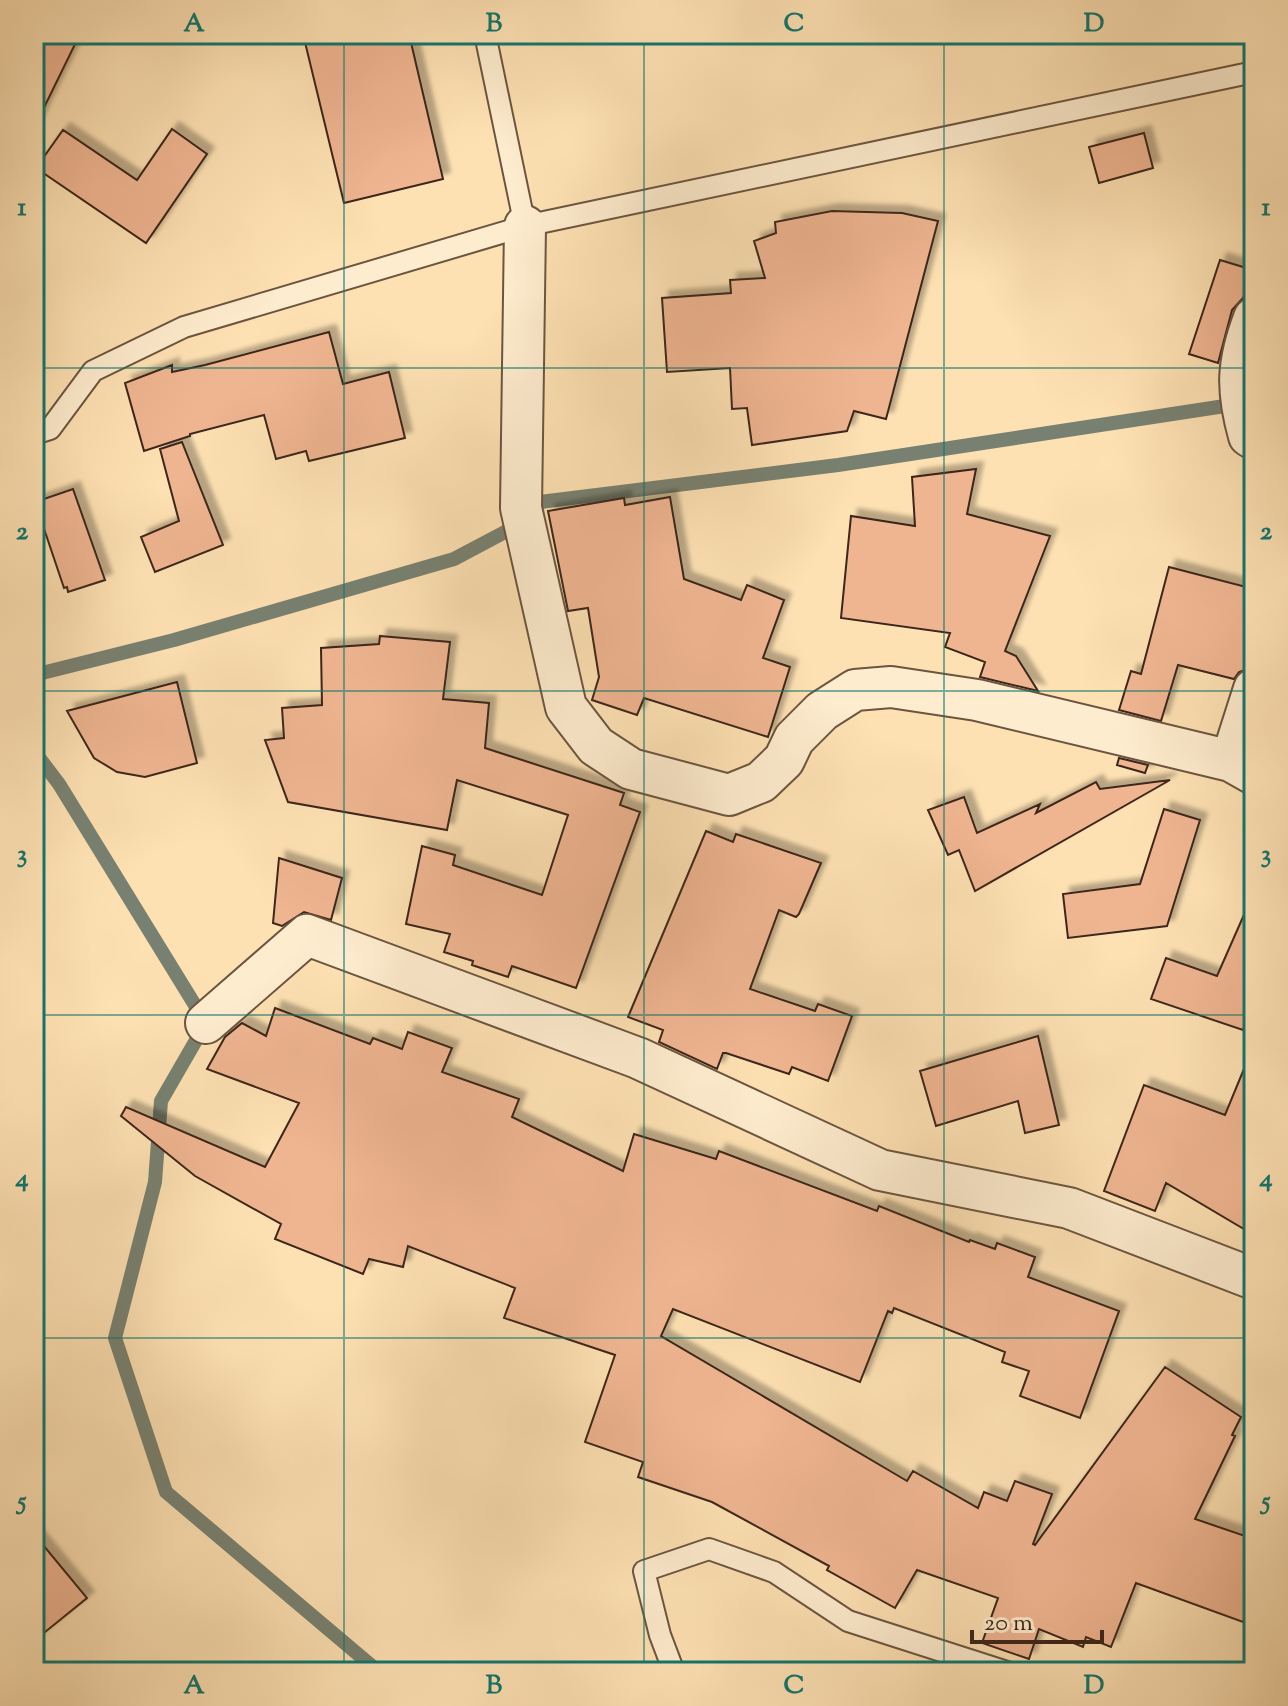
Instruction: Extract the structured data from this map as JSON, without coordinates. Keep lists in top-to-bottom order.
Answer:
{
  "scale_bar": "20 m",
  "grid": {
    "columns": [
      "A",
      "B",
      "C",
      "D"
    ],
    "rows": [
      "1",
      "2",
      "3",
      "4",
      "5"
    ]
  }
}
